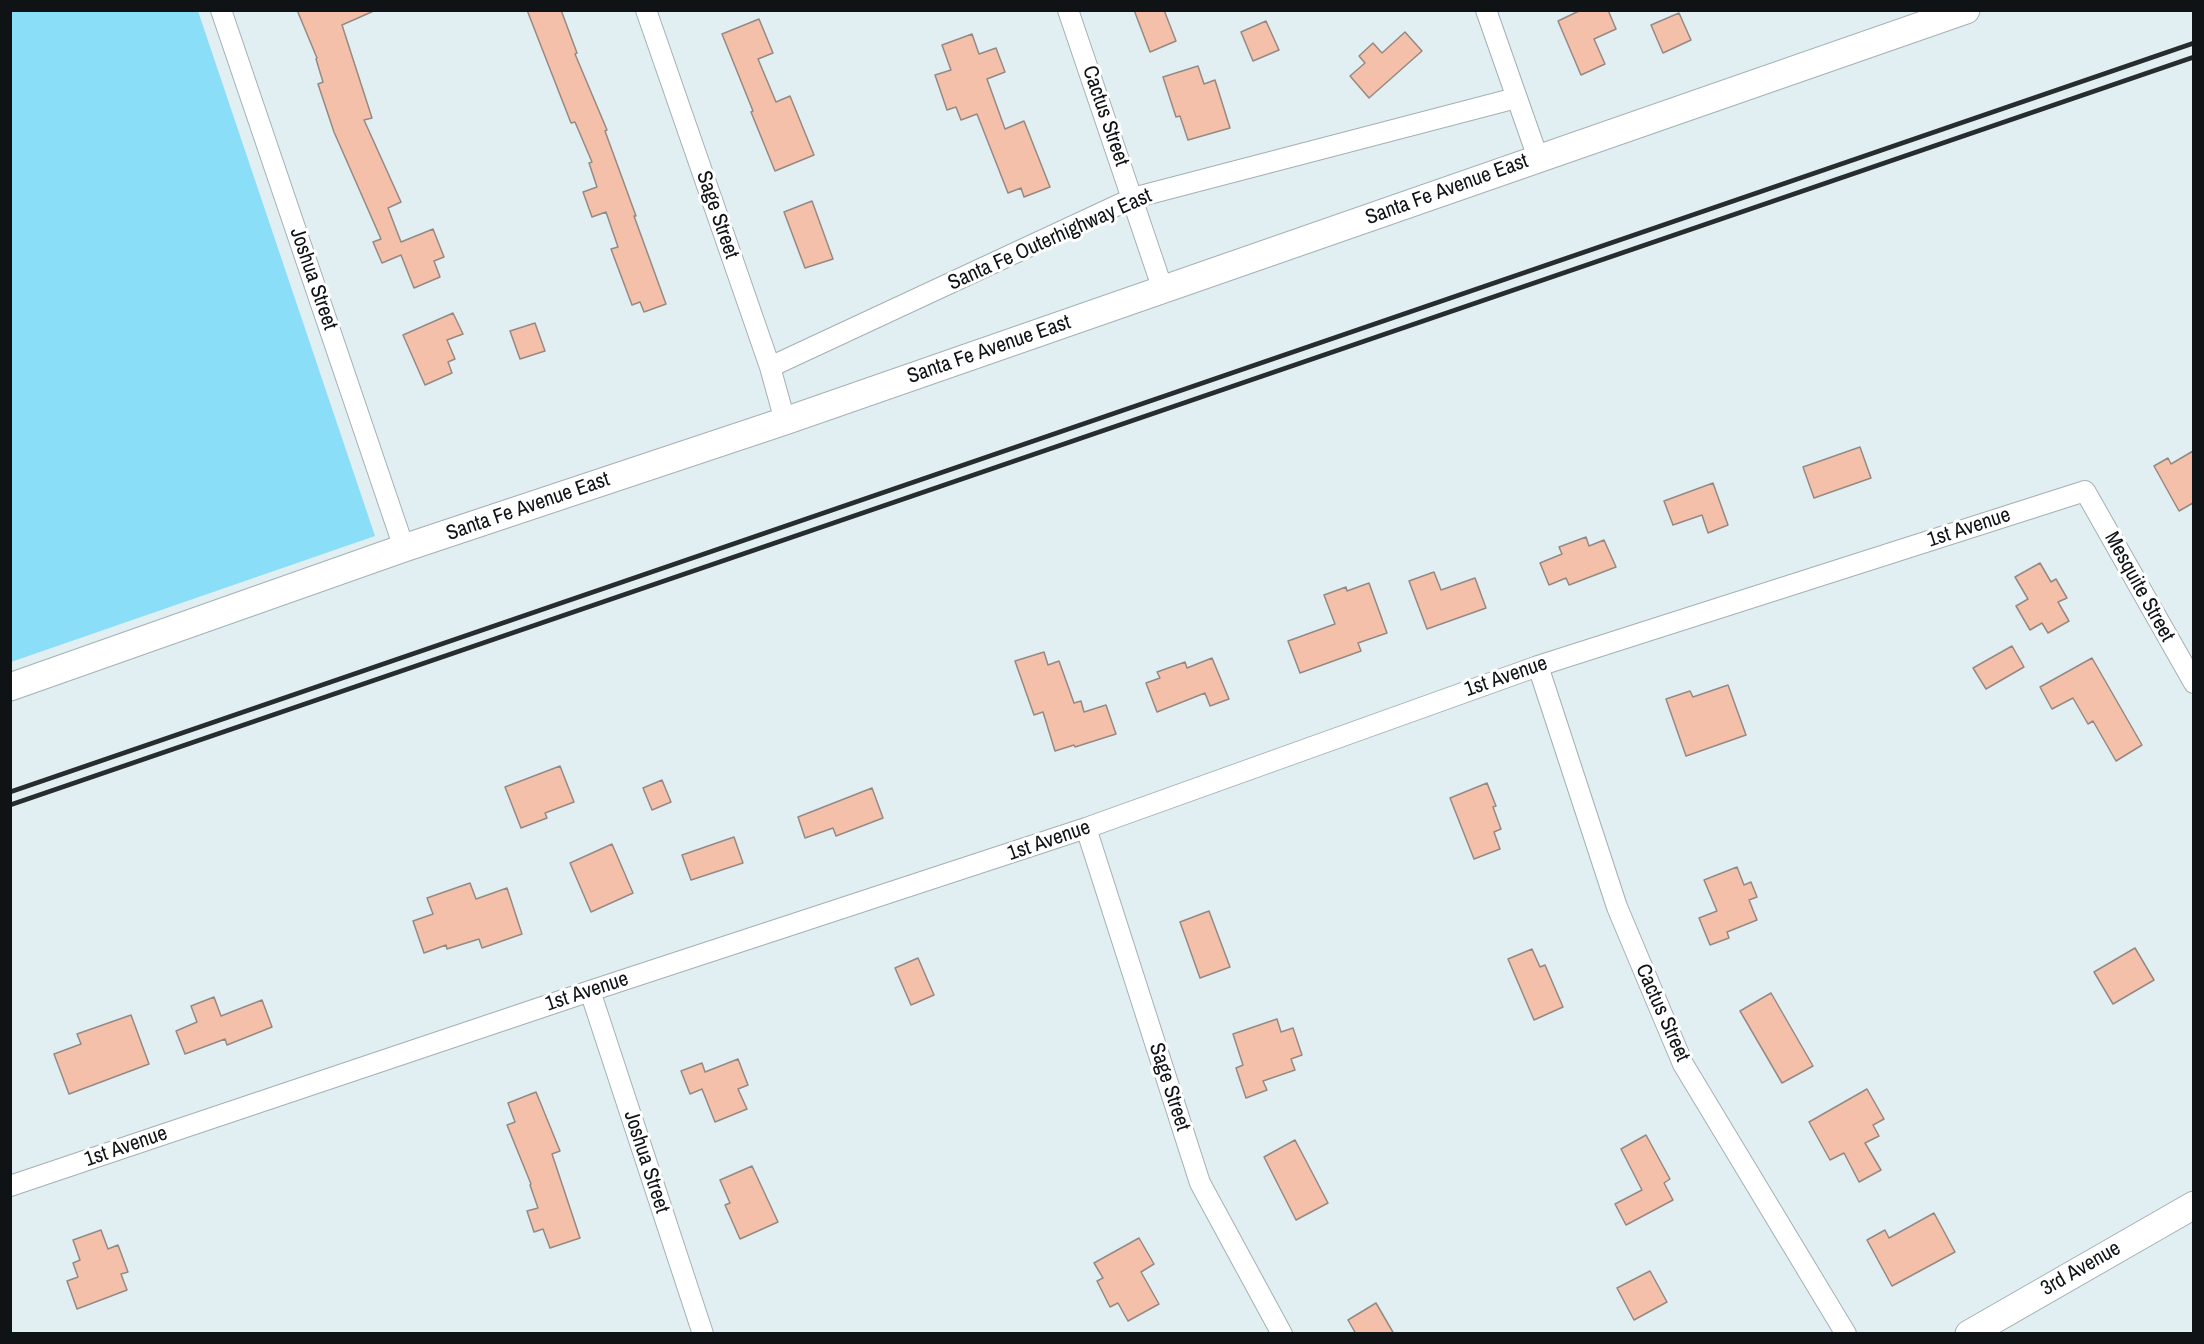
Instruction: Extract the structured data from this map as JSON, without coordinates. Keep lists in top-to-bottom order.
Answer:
{
  "streets": {
    "street": [
      "Cactus Street",
      "Santa Fe Avenue East",
      "Sage Street",
      "Santa Fe Outerhighway East",
      "Joshua Street",
      "1st Avenue",
      "Mesquite Street",
      "3rd Avenue"
    ]
  },
  "crossings": [
    ["Cactus Street", "Santa Fe Avenue East"],
    ["Cactus Street", "Santa Fe Outerhighway East"],
    ["Cactus Street", "1st Avenue"],
    ["Santa Fe Avenue East", "Sage Street"],
    ["Santa Fe Avenue East", "Joshua Street"],
    ["Sage Street", "Santa Fe Outerhighway East"],
    ["Sage Street", "1st Avenue"],
    ["Joshua Street", "1st Avenue"],
    ["1st Avenue", "Mesquite Street"]
  ]
}
